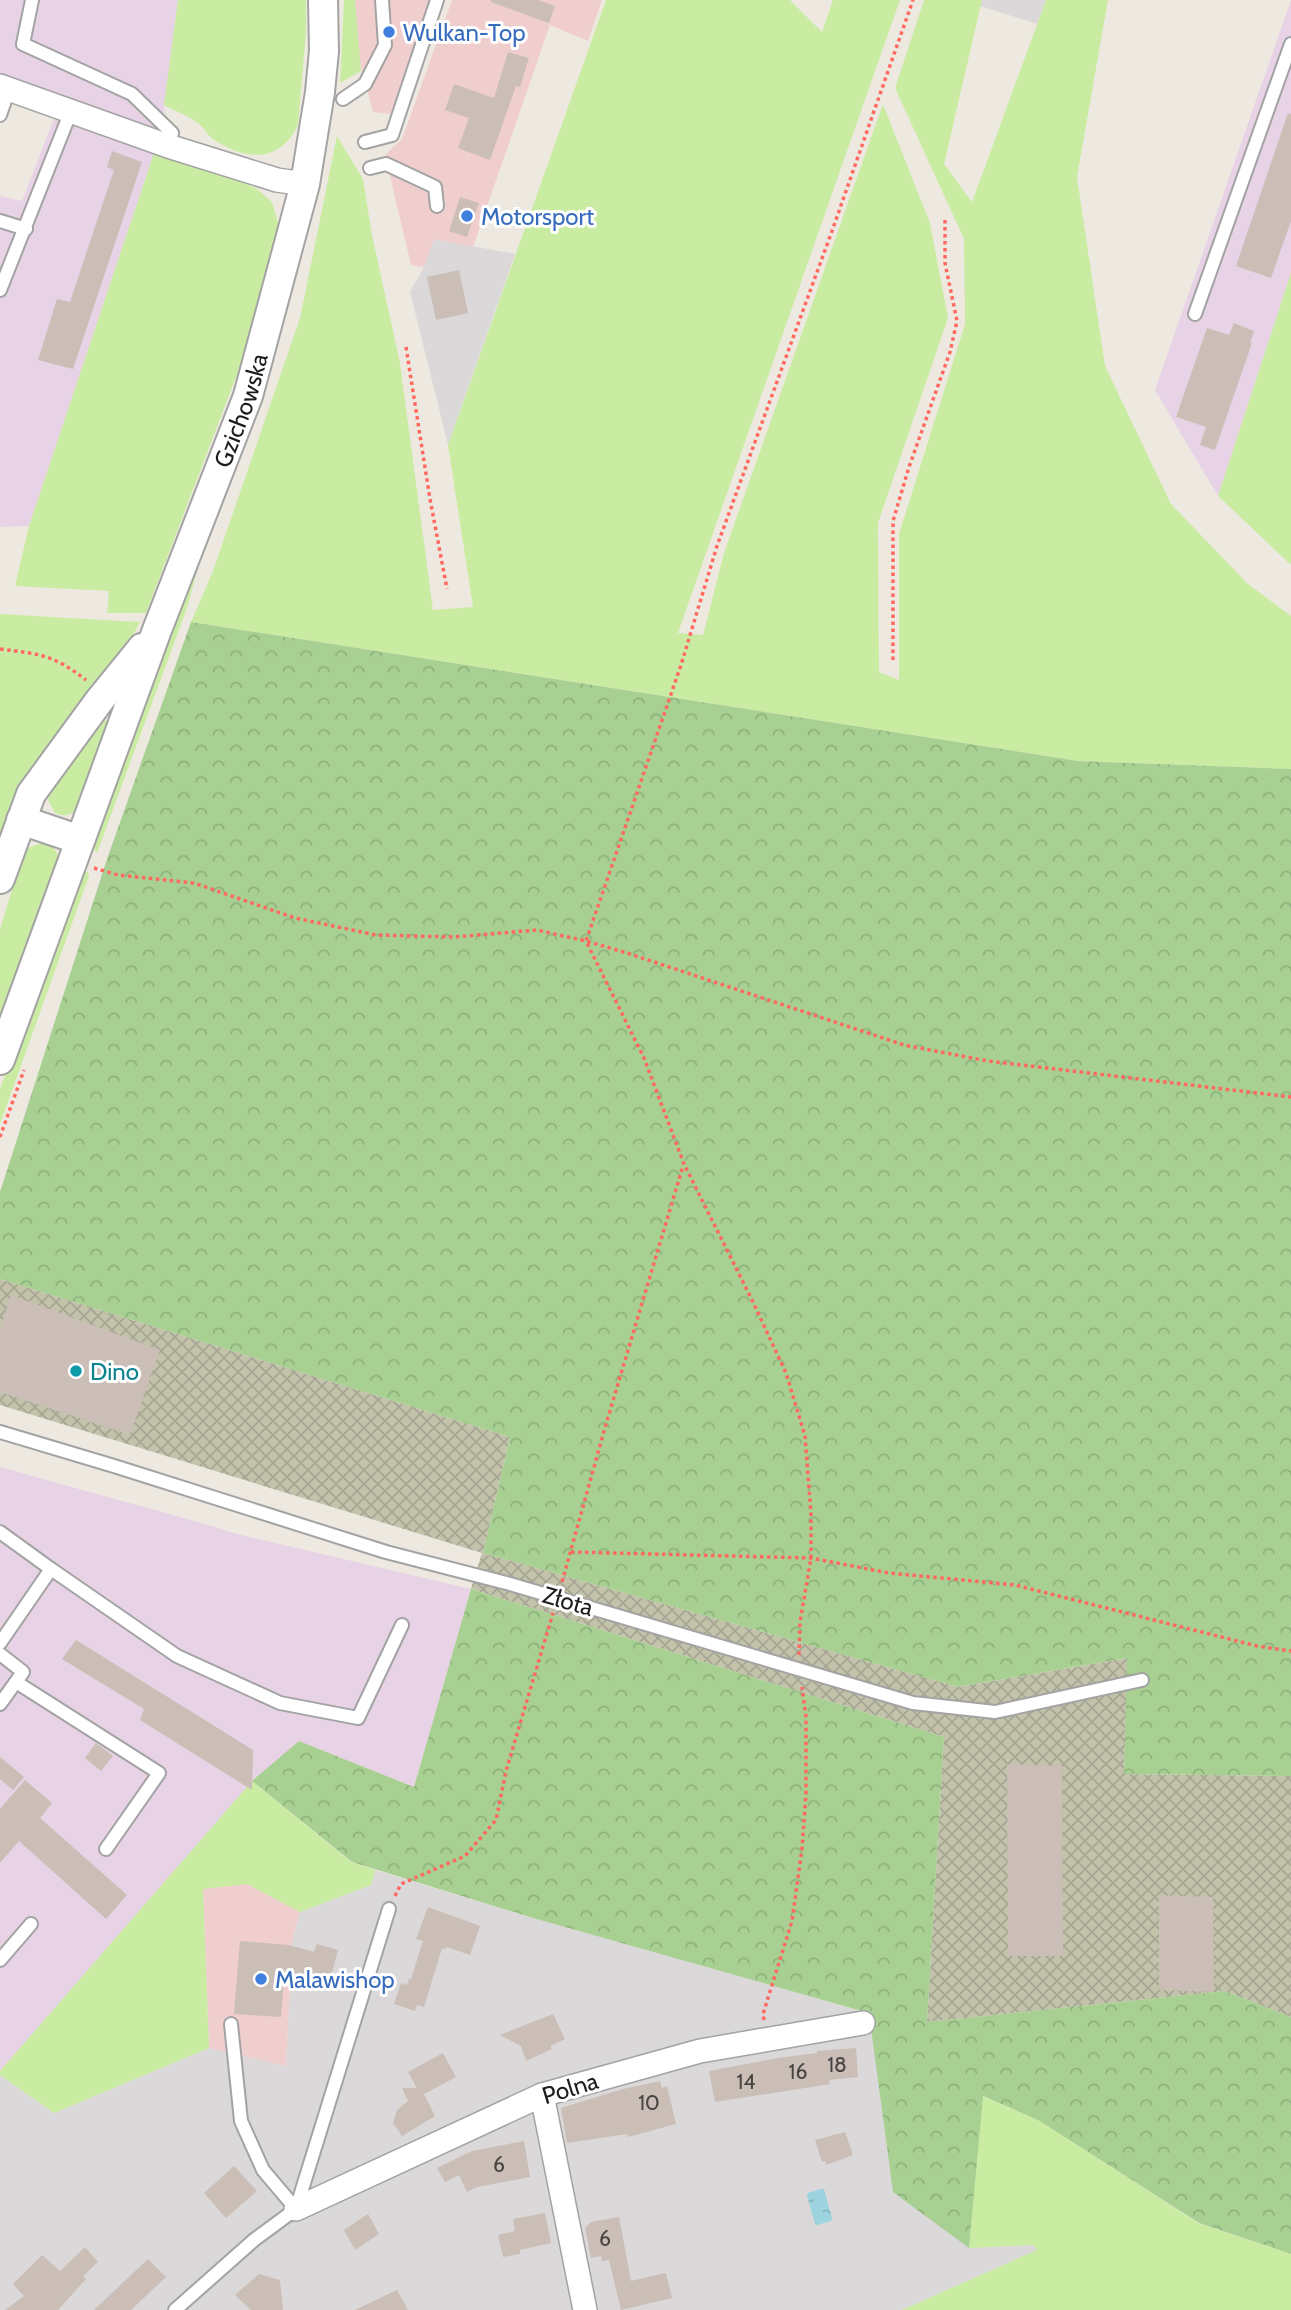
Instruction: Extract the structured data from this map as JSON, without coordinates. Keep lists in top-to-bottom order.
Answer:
{
  "streets": {
    "street": ["Gzichowska", "Polna"],
    "lane": ["Złota"]
  },
  "places": [
    "Wulkan-Top",
    "Motorsport",
    "Dino",
    "Malawishop"
  ],
  "house_numbers": [
    "18",
    "16",
    "14",
    "10",
    "6",
    "6"
  ]
}
